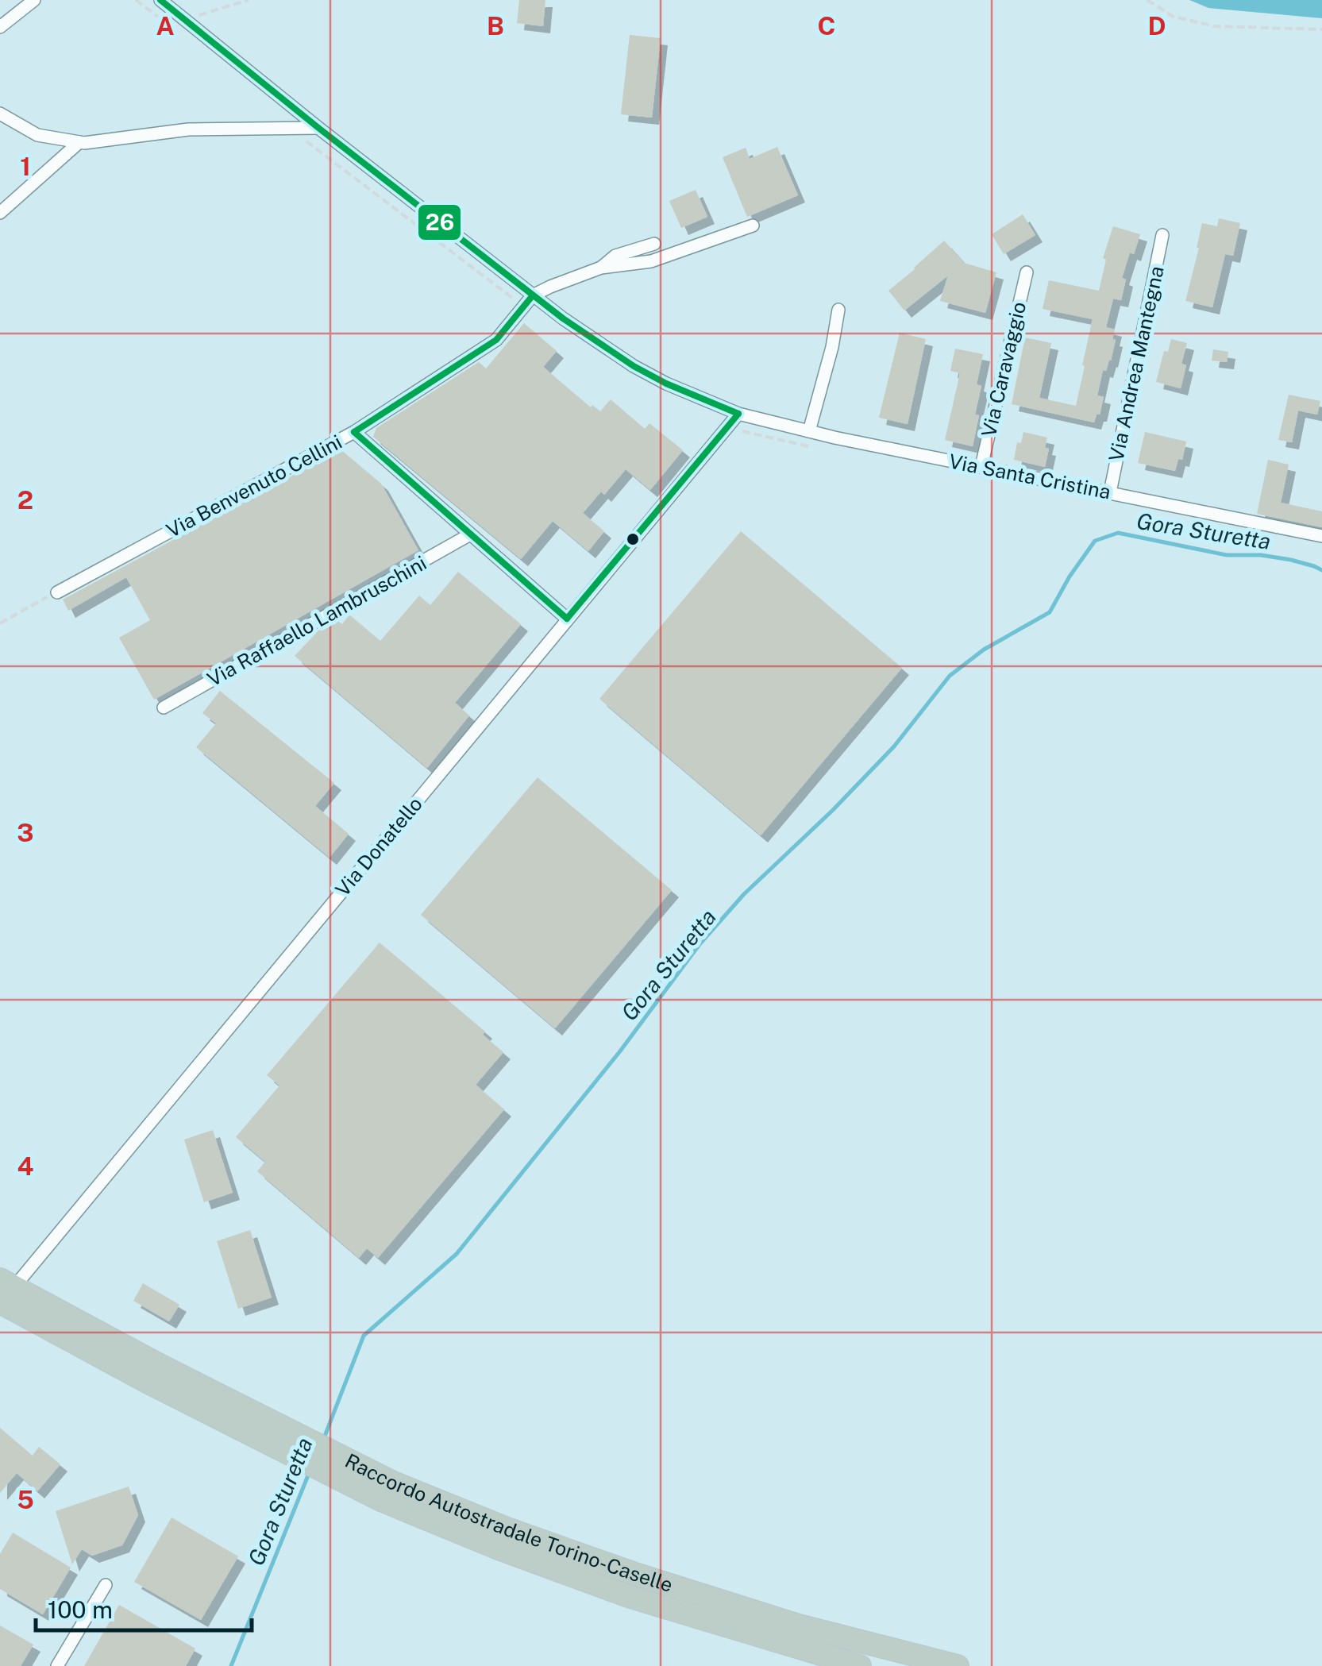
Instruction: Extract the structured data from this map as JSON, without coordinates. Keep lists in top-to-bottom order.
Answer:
{
  "streets": {
    "highway": ["Raccordo Autostradale Torino-Caselle"],
    "street": [
      "Via Andrea Mantegna",
      "Via Caravaggio",
      "Via Santa Cristina",
      "Via Benvenuto Cellini",
      "Via Raffaello Lambruschini",
      "Via Donatello"
    ]
  },
  "crossings": [
    ["Via Andrea Mantegna", "Via Santa Cristina"],
    ["Via Caravaggio", "Via Santa Cristina"],
    ["Via Santa Cristina", "Via Benvenuto Cellini"],
    ["Via Santa Cristina", "Via Donatello"],
    ["Via Donatello", "Raccordo Autostradale Torino-Caselle"]
  ],
  "water": ["Gora Sturetta"],
  "lines": ["transit line 26"],
  "scale_bar": "100 m",
  "grid": {
    "columns": [
      "A",
      "B",
      "C",
      "D"
    ],
    "rows": [
      "1",
      "2",
      "3",
      "4",
      "5"
    ]
  }
}
